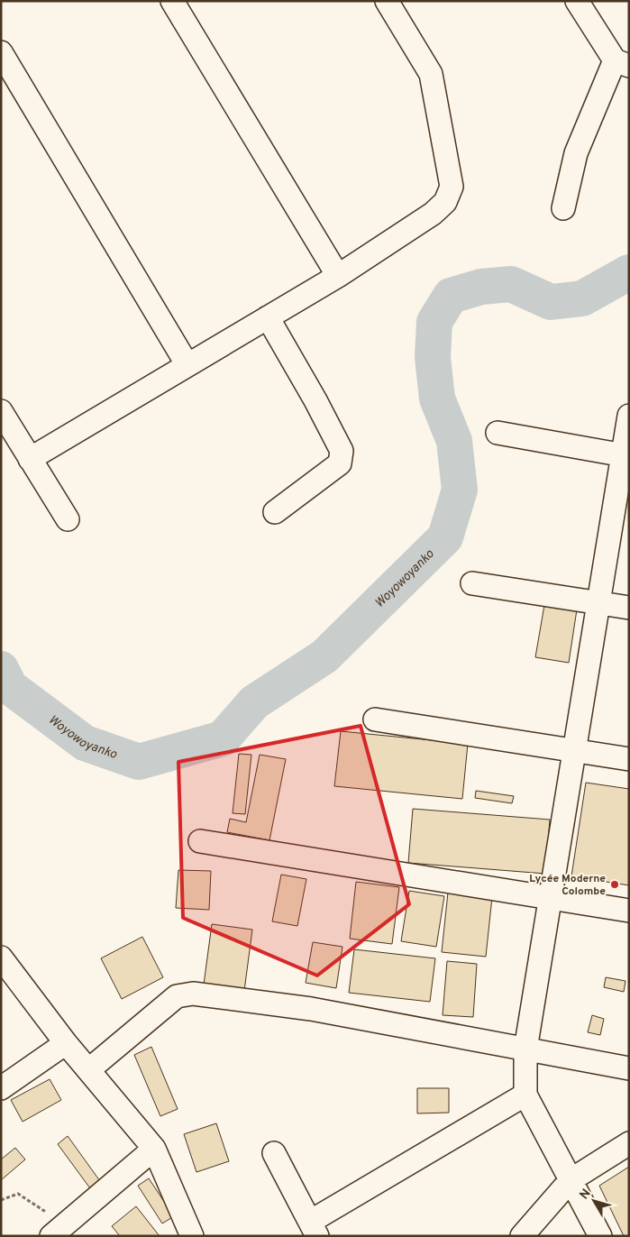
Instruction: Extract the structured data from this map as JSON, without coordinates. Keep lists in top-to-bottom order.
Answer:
{
  "water": ["Woyowoyanko"],
  "places": ["Lycée Moderne Colombe"],
  "north": "top left"
}
